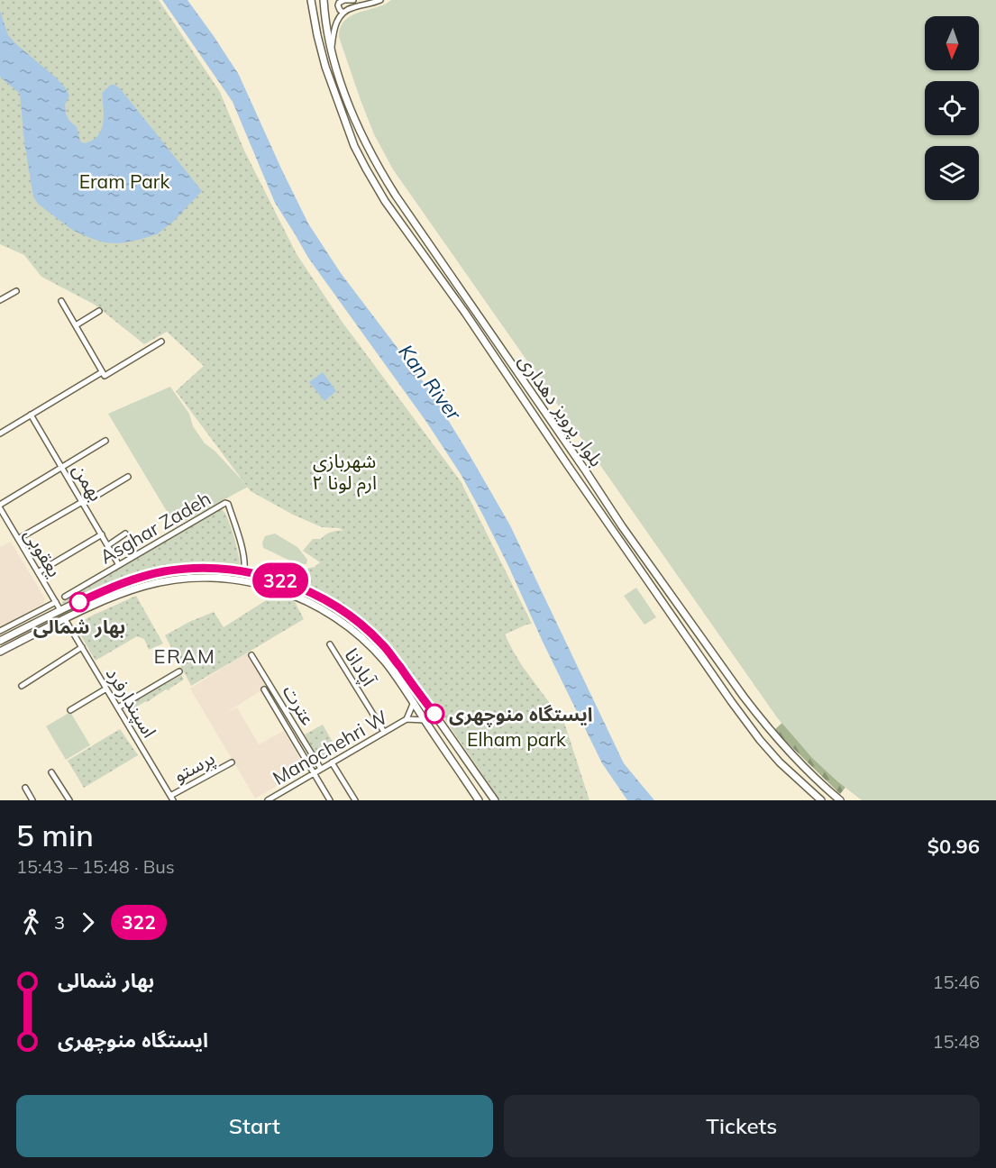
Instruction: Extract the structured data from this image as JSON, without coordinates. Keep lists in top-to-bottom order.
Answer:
{
  "streets": {
    "main road": ["بلوار پرویز دهداری"],
    "street": [
      "بهمن",
      "Asghar Zadeh",
      "یعقوبی",
      "آپادانا",
      "اسپندارفرد",
      "عترت",
      "Manochehri W",
      "پرستو"
    ]
  },
  "crossings": [
    ["بهمن", "Asghar Zadeh"],
    ["آپادانا", "Manochehri W"],
    ["اسپندارفرد", "پرستو"],
    ["عترت", "Manochehri W"]
  ],
  "districts": ["ERAM"],
  "water": ["Kan River"],
  "parks": ["Eram Park", "شهربازی ارم لونا ۲", "Elham park"],
  "places": ["بهار شمالی", "ایستگاه منوچهری"],
  "lines": ["bus line 322"],
  "north": "bottom",
  "page": {
    "on_map": "322",
    "heading": ["5 min", "15:43 – 15:48 · Bus", "$0.96"],
    "legs": ["3", "322"],
    "list": [
      {
        "name": "بهار شمالی",
        "value": "15:46"
      },
      {
        "name": "ایستگاه منوچهری",
        "value": "15:48"
      }
    ],
    "buttons": ["Start", "Tickets"]
  }
}
